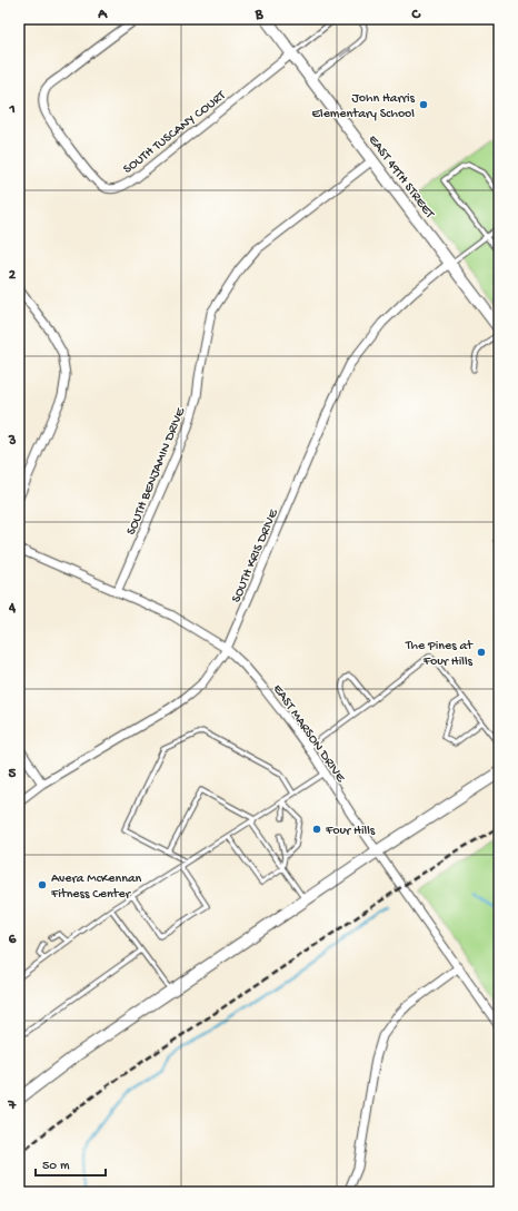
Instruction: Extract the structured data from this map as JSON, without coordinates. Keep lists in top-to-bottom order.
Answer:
{
  "streets": {
    "main road": ["EAST 49TH STREET"],
    "street": [
      "SOUTH TUSCANY COURT",
      "SOUTH BENJAMIN DRIVE",
      "SOUTH KRIS DRIVE",
      "EAST MARSON DRIVE"
    ]
  },
  "crossings": [
    ["SOUTH TUSCANY COURT", "EAST 49TH STREET"],
    ["EAST 49TH STREET", "SOUTH BENJAMIN DRIVE"],
    ["EAST 49TH STREET", "SOUTH KRIS DRIVE"],
    ["SOUTH BENJAMIN DRIVE", "EAST MARSON DRIVE"],
    ["SOUTH KRIS DRIVE", "EAST MARSON DRIVE"]
  ],
  "places": [
    "John Harris Elementary School",
    "The Pines at Four Hills",
    "Four Hills",
    "Avera McKennan Fitness Center"
  ],
  "scale_bar": "50 m",
  "grid": {
    "columns": ["A", "B", "C"],
    "rows": [
      "1",
      "2",
      "3",
      "4",
      "5",
      "6",
      "7"
    ]
  }
}
